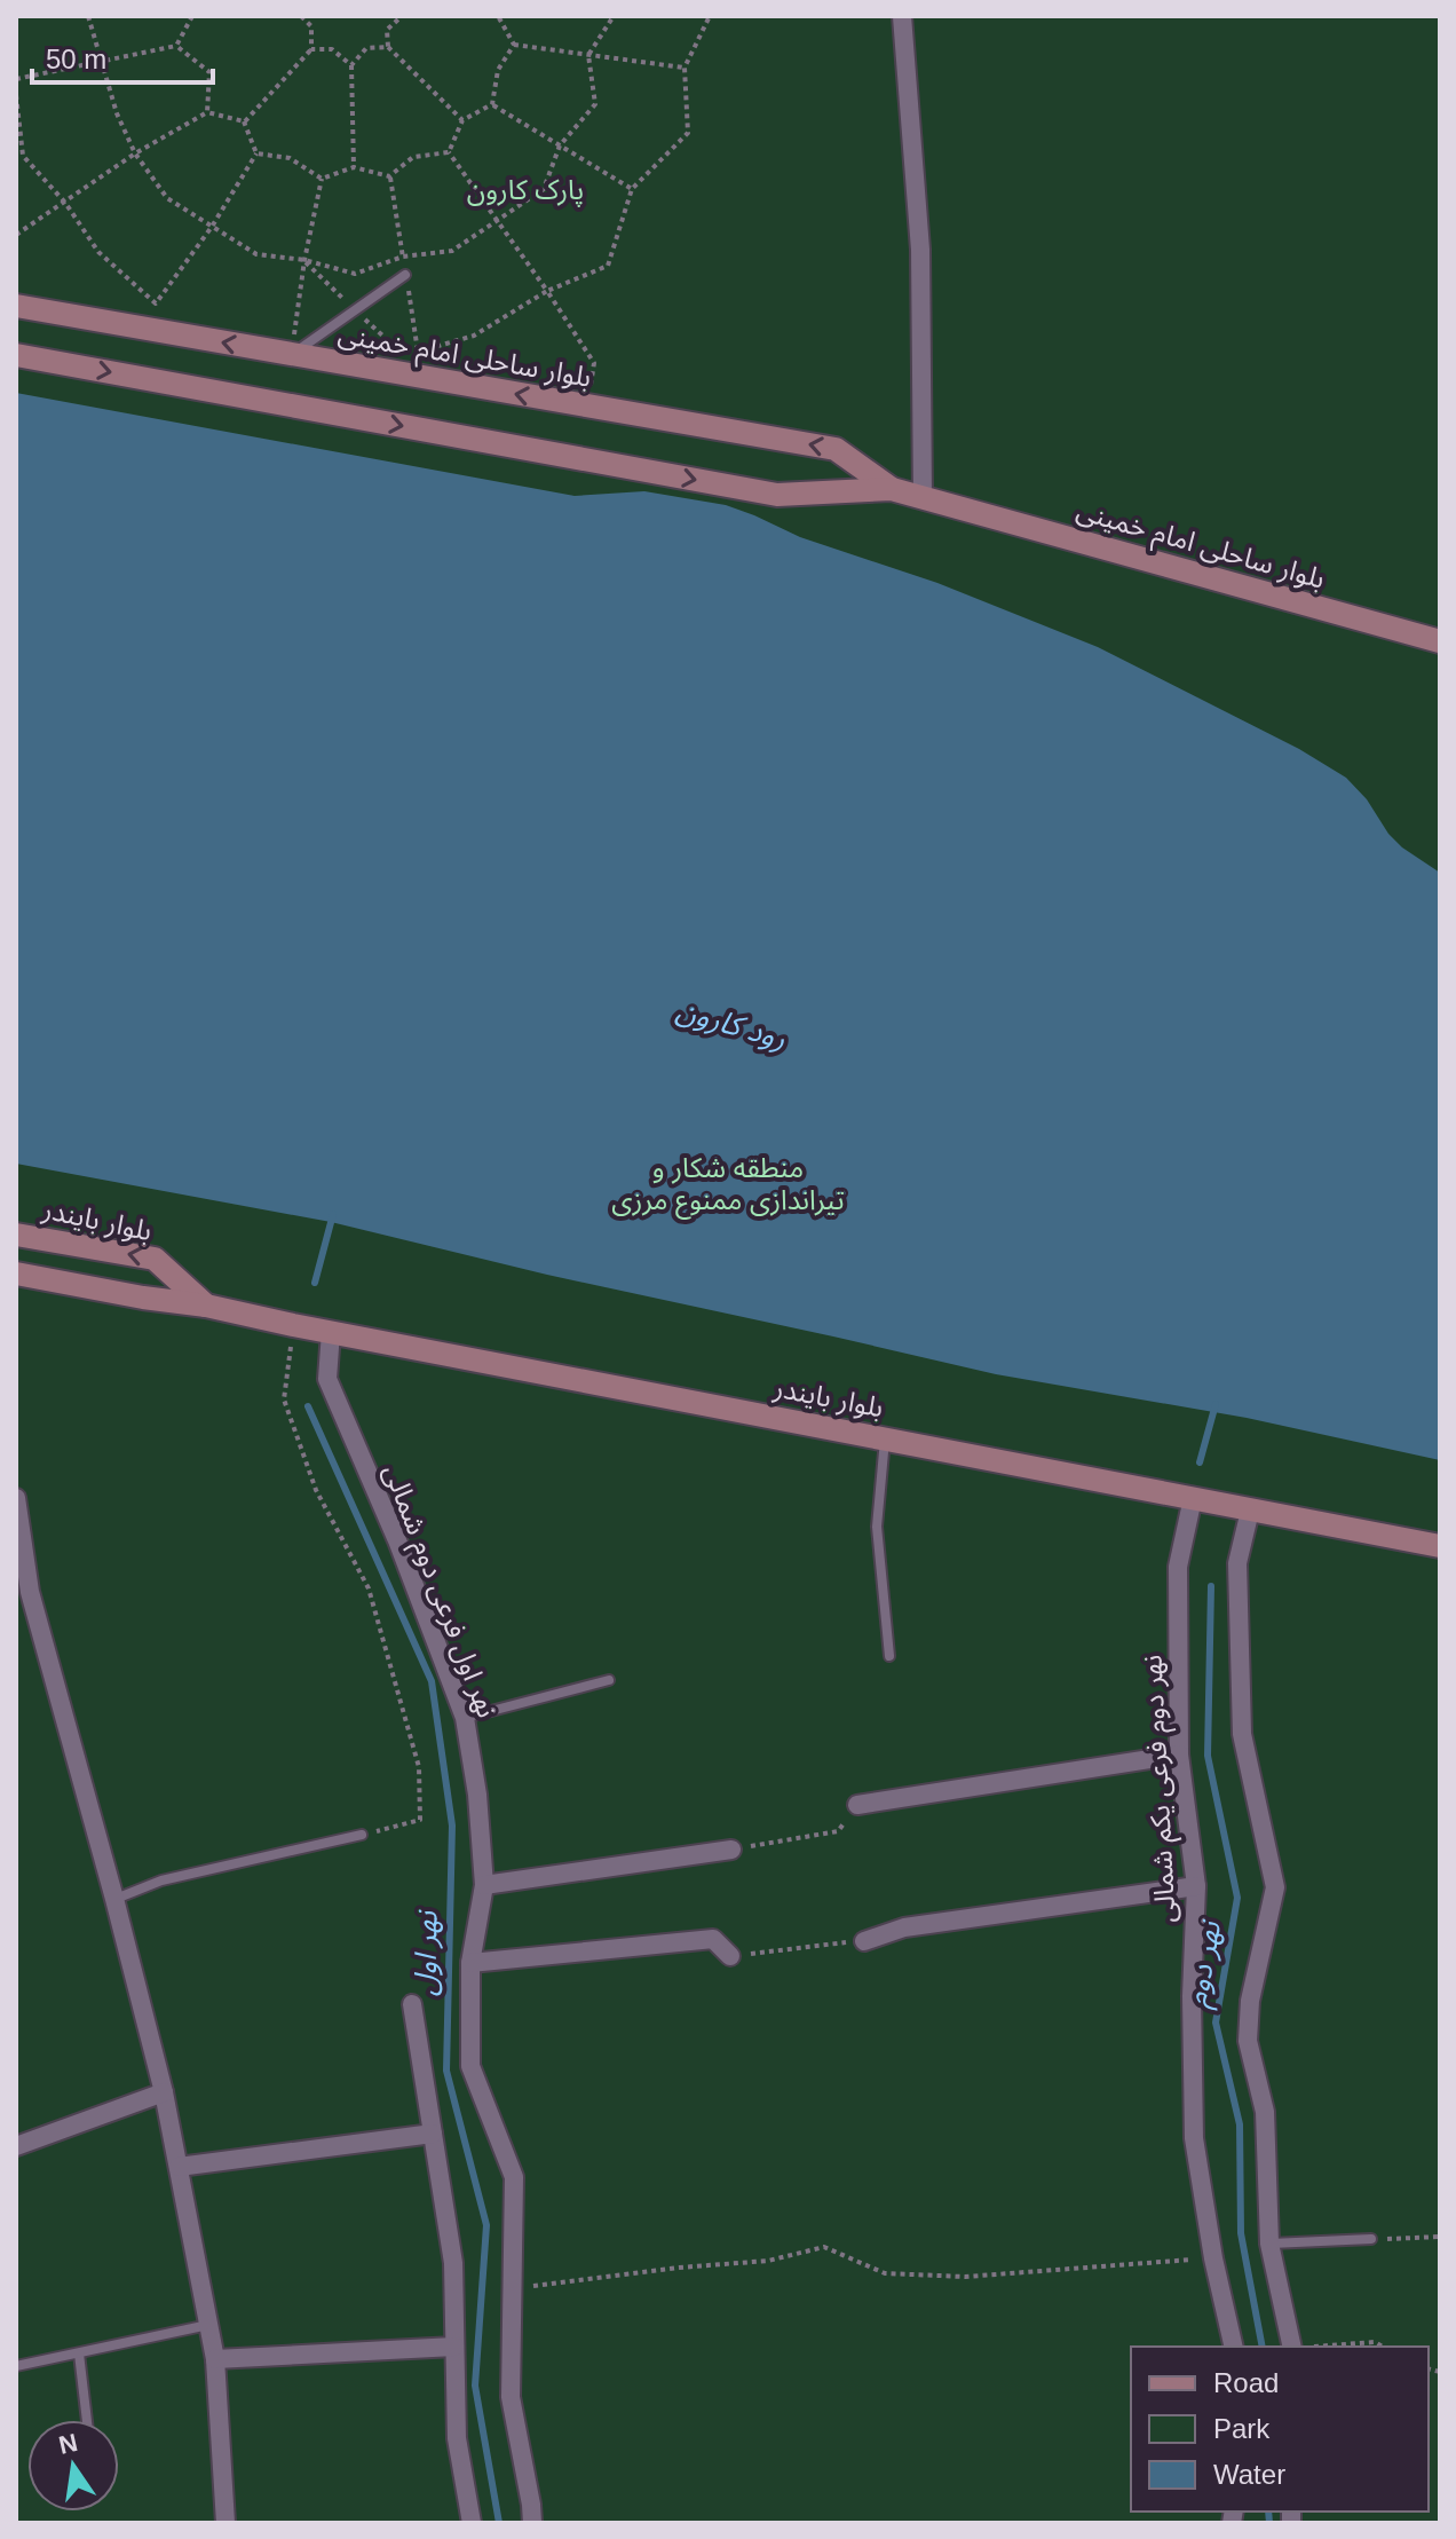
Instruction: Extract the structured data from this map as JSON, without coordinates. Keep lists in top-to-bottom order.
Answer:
{
  "streets": {
    "street": [
      "بلوار ساحلی امام خمینی",
      "بلوار بایندر",
      "نهر اول فرعی دوم شمالی",
      "نهر دوم فرعی یکم شمالی"
    ]
  },
  "crossings": [
    ["بلوار بایندر", "نهر اول فرعی دوم شمالی"],
    ["بلوار بایندر", "نهر دوم فرعی یکم شمالی"]
  ],
  "water": ["رود کارون", "نهر اول", "نهر دوم"],
  "parks": ["پارک کارون", "منطقه شکار و تیراندازی ممنوع مرزی"],
  "legend": ["Road", "Park", "Water"],
  "scale_bar": "50 m",
  "north": "top"
}
